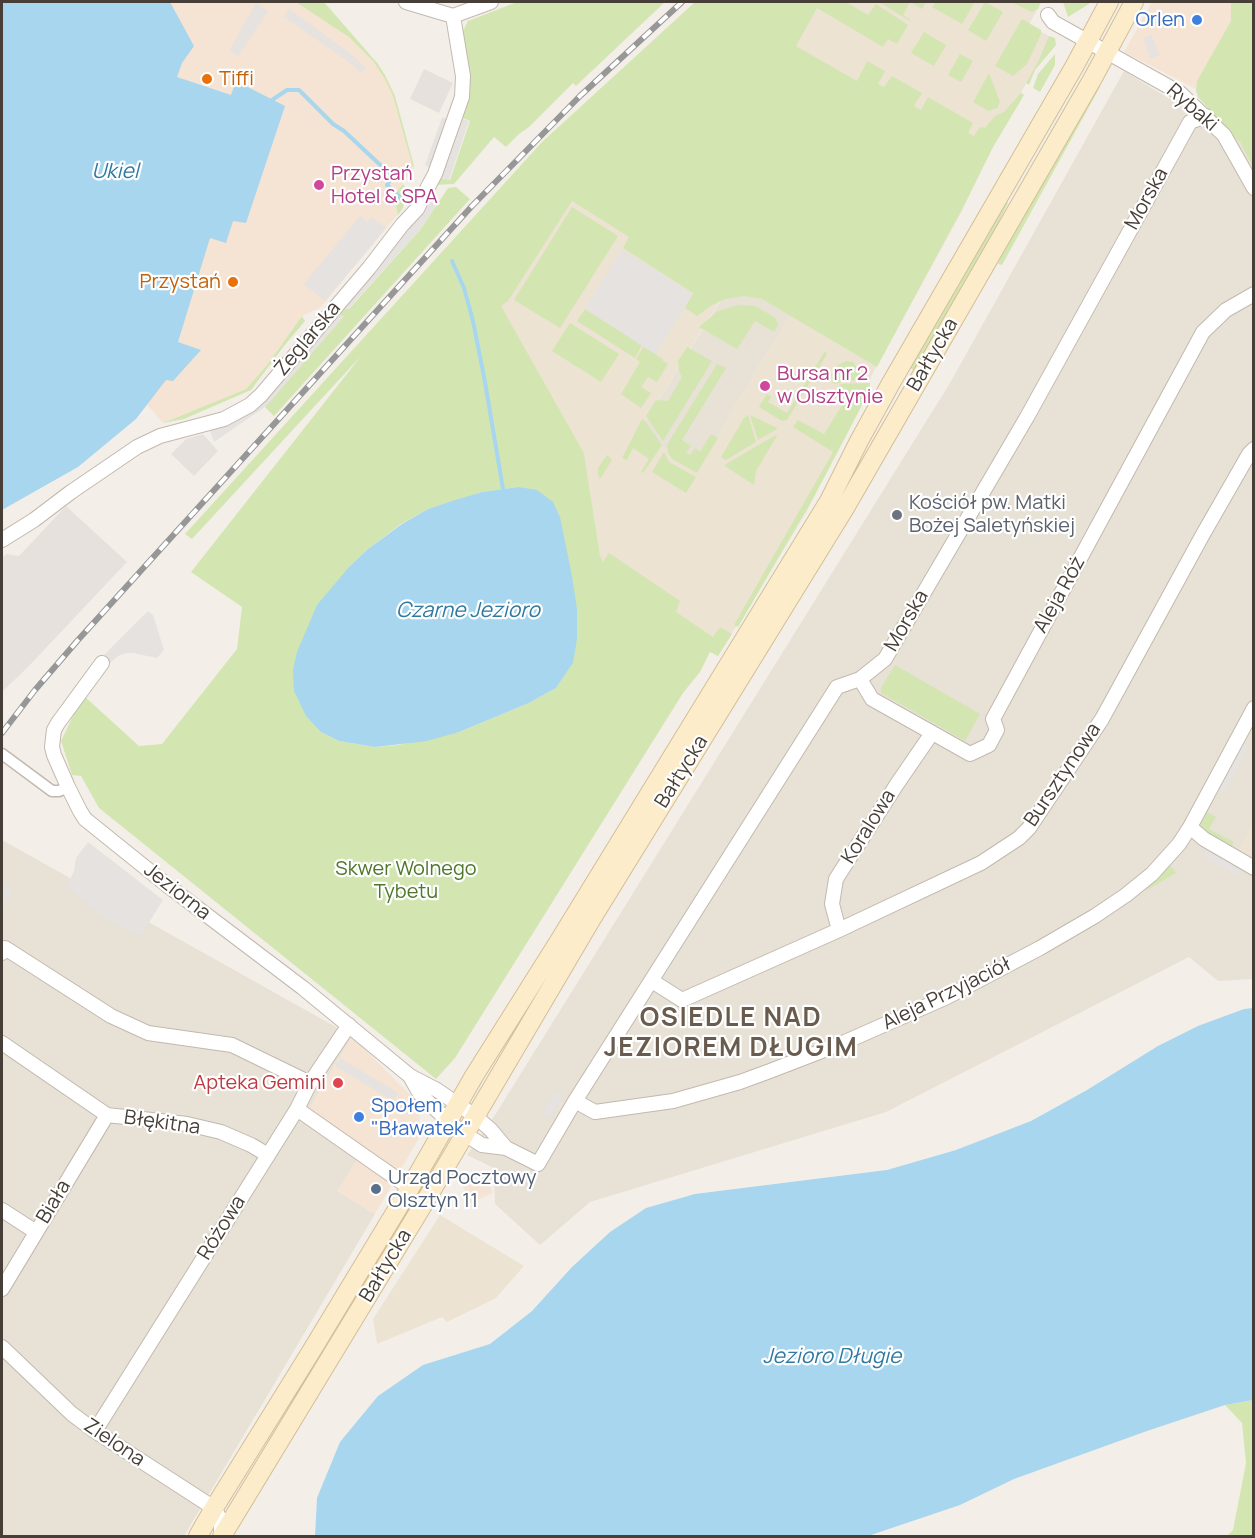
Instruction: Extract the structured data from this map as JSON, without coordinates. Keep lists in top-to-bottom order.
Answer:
{
  "streets": {
    "main road": ["Bałtycka"],
    "street": [
      "Rybaki",
      "Morska",
      "Żeglarska",
      "Aleja Róż",
      "Bursztynowa",
      "Koralowa",
      "Jeziorna",
      "Aleja Przyjaciół",
      "Błękitna",
      "Biała",
      "Różowa",
      "Zielona"
    ]
  },
  "crossings": [
    ["Rybaki", "Morska"],
    ["Rybaki", "Bałtycka"],
    ["Morska", "Aleja Róż"],
    ["Morska", "Bursztynowa"],
    ["Morska", "Aleja Przyjaciół"],
    ["Bałtycka", "Jeziorna"],
    ["Bałtycka", "Zielona"],
    ["Aleja Róż", "Koralowa"],
    ["Bursztynowa", "Koralowa"],
    ["Jeziorna", "Różowa"],
    ["Błękitna", "Biała"],
    ["Błękitna", "Różowa"],
    ["Różowa", "Zielona"]
  ],
  "districts": ["OSIEDLE NAD JEZIOREM DŁUGIM"],
  "water": ["Ukiel", "Czarne Jezioro", "Jezioro Długie"],
  "parks": ["Skwer Wolnego Tybetu"],
  "places": [
    "Orlen",
    "Tiffi",
    "Przystań Hotel & SPA",
    "Przystań",
    "Bursa nr 2 w Olsztynie",
    "Kościół pw. Matki Bożej Saletyńskiej",
    "Apteka Gemini",
    "Społem \"Bławatek\"",
    "Urząd Pocztowy Olsztyn 11"
  ]
}
